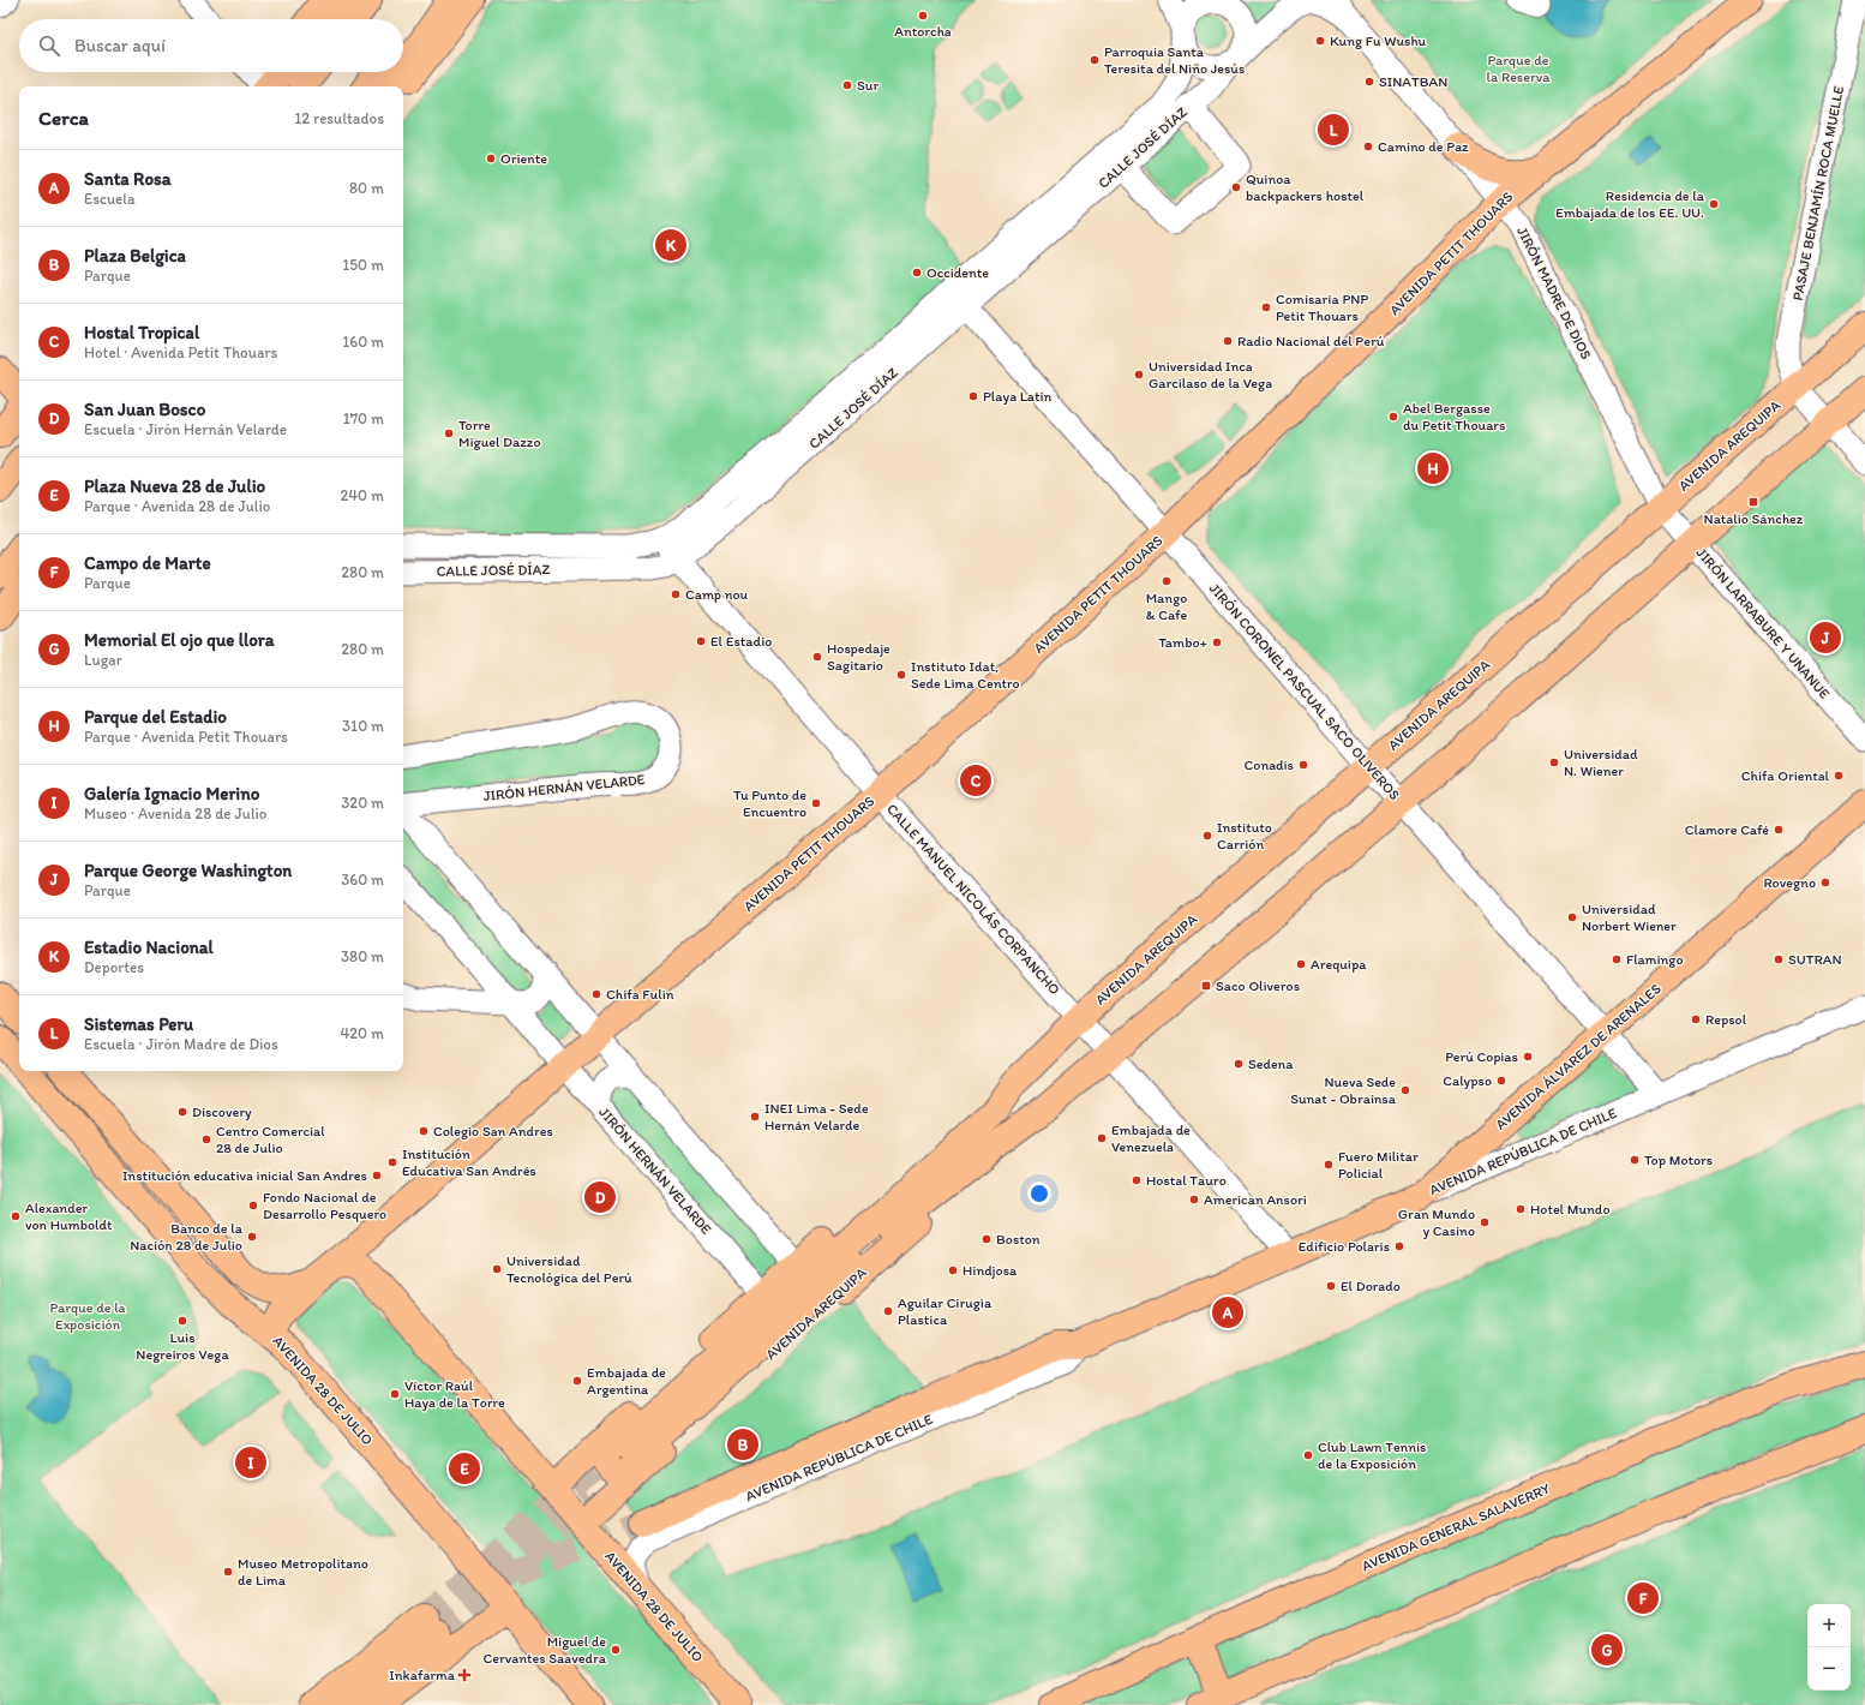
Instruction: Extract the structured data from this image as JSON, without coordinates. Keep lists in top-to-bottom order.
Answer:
{
  "streets": {
    "main road": [
      "AVENIDA PETIT THOUARS",
      "AVENIDA AREQUIPA",
      "AVENIDA ÁLVAREZ DE ARENALES",
      "AVENIDA REPÚBLICA DE CHILE",
      "AVENIDA 28 DE JULIO",
      "AVENIDA GENERAL SALAVERRY"
    ],
    "street": [
      "CALLE JOSÉ DÍAZ",
      "PASAJE BENJAMÍN ROCA MUELLE",
      "JIRÓN MADRE DE DIOS",
      "JIRÓN LARRABURE Y UNANUE",
      "JIRÓN CORONEL PASCUAL SACO OLIVEROS",
      "JIRÓN HERNÁN VELARDE",
      "CALLE MANUEL NICOLÁS CORPANCHO"
    ]
  },
  "crossings": [
    ["CALLE JOSÉ DÍAZ", "JIRÓN MADRE DE DIOS"],
    ["CALLE JOSÉ DÍAZ", "JIRÓN CORONEL PASCUAL SACO OLIVEROS"],
    ["CALLE JOSÉ DÍAZ", "CALLE MANUEL NICOLÁS CORPANCHO"],
    ["PASAJE BENJAMÍN ROCA MUELLE", "AVENIDA AREQUIPA"],
    ["AVENIDA PETIT THOUARS", "JIRÓN MADRE DE DIOS"],
    ["AVENIDA PETIT THOUARS", "JIRÓN CORONEL PASCUAL SACO OLIVEROS"],
    ["AVENIDA PETIT THOUARS", "JIRÓN HERNÁN VELARDE"],
    ["AVENIDA PETIT THOUARS", "CALLE MANUEL NICOLÁS CORPANCHO"],
    ["AVENIDA PETIT THOUARS", "AVENIDA 28 DE JULIO"],
    ["JIRÓN MADRE DE DIOS", "AVENIDA AREQUIPA"],
    ["JIRÓN MADRE DE DIOS", "JIRÓN LARRABURE Y UNANUE"],
    ["AVENIDA AREQUIPA", "JIRÓN LARRABURE Y UNANUE"],
    ["AVENIDA AREQUIPA", "JIRÓN CORONEL PASCUAL SACO OLIVEROS"],
    ["AVENIDA AREQUIPA", "JIRÓN HERNÁN VELARDE"],
    ["AVENIDA AREQUIPA", "CALLE MANUEL NICOLÁS CORPANCHO"],
    ["AVENIDA AREQUIPA", "AVENIDA 28 DE JULIO"],
    ["JIRÓN CORONEL PASCUAL SACO OLIVEROS", "AVENIDA ÁLVAREZ DE ARENALES"],
    ["JIRÓN CORONEL PASCUAL SACO OLIVEROS", "AVENIDA REPÚBLICA DE CHILE"],
    ["CALLE MANUEL NICOLÁS CORPANCHO", "AVENIDA REPÚBLICA DE CHILE"],
    ["AVENIDA ÁLVAREZ DE ARENALES", "AVENIDA REPÚBLICA DE CHILE"],
    ["AVENIDA REPÚBLICA DE CHILE", "AVENIDA 28 DE JULIO"]
  ],
  "parks": ["Parque de la Reserva", "Parque de la Exposición"],
  "places": {
    "other": [
      "Antorcha",
      "Kung Fu Wushu",
      "Parroquia Santa Teresita del Niño Jesús",
      "SINATBAN",
      "Sur",
      "Camino de Paz",
      "Oriente",
      "Quinoa backpackers hostel",
      "Residencia de la Embajada de los EE. UU.",
      "Occidente",
      "Comisaría PNP Petit Thouars",
      "Radio Nacional del Perú",
      "Universidad Inca Garcilaso de la Vega",
      "Playa Latin",
      "Abel Bergasse du Petit Thouars",
      "Torre Miguel Dazzo",
      "Mango & Cafe",
      "Camp nou",
      "El Estadio",
      "Tambo+",
      "Hospedaje Sagitario",
      "Instituto Idat, Sede Lima Centro",
      "Universidad N. Wiener",
      "Conadis",
      "Chifa Oriental",
      "Tu Punto de Encuentro",
      "Clamore Café",
      "Instituto Carrión",
      "Rovegno",
      "Universidad Norbert Wiener",
      "Flamingo",
      "SUTRAN",
      "Arequipa",
      "Chifa Fulin",
      "Repsol",
      "Perú Copias",
      "Sedena",
      "Calypso",
      "Nueva Sede Sunat - Obrainsa",
      "Discovery",
      "INEI Lima - Sede Hernán Velarde",
      "Colegio San Andres",
      "Embajada de Venezuela",
      "Centro Comercial 28 de Julio",
      "Top Motors",
      "Institución Educativa San Andrés",
      "Fuero Militar Policial",
      "Institución educativa inicial San Andres",
      "Hostal Tauro",
      "American Ansori",
      "Fondo Nacional de Desarrollo Pesquero",
      "Hotel Mundo",
      "Alexander von Humboldt",
      "Gran Mundo y Casino",
      "Banco de la Nación 28 de Julio",
      "Boston",
      "Edificio Polaris",
      "Universidad Tecnológica del Perú",
      "Hindjosa",
      "El Dorado",
      "Aguilar Cirugia Plastica",
      "Luis Negreiros Vega",
      "Embajada de Argentina",
      "Víctor Raúl Haya de la Torre",
      "Club Lawn Tennis de la Exposición",
      "Museo Metropolitano de Lima",
      "Miguel de Cervantes Saavedra"
    ],
    "transit": ["Natalio Sánchez", "Saco Oliveros"],
    "health": ["Inkafarma"]
  },
  "page": {
    "search": "Buscar aquí",
    "heading": ["Cerca", "12 resultados"],
    "pins": [
      "L",
      "K",
      "H",
      "J",
      "C",
      "D",
      "A",
      "B",
      "I",
      "E",
      "F",
      "G"
    ],
    "list": [
      {
        "mark": "A",
        "name": "Santa Rosa",
        "note": "Escuela",
        "value": "80 m"
      },
      {
        "mark": "B",
        "name": "Plaza Belgica",
        "note": "Parque",
        "value": "150 m"
      },
      {
        "mark": "C",
        "name": "Hostal Tropical",
        "note": "Hotel · Avenida Petit Thouars",
        "value": "160 m"
      },
      {
        "mark": "D",
        "name": "San Juan Bosco",
        "note": "Escuela · Jirón Hernán Velarde",
        "value": "170 m"
      },
      {
        "mark": "E",
        "name": "Plaza Nueva 28 de Julio",
        "note": "Parque · Avenida 28 de Julio",
        "value": "240 m"
      },
      {
        "mark": "F",
        "name": "Campo de Marte",
        "note": "Parque",
        "value": "280 m"
      },
      {
        "mark": "G",
        "name": "Memorial El ojo que llora",
        "note": "Lugar",
        "value": "280 m"
      },
      {
        "mark": "H",
        "name": "Parque del Estadio",
        "note": "Parque · Avenida Petit Thouars",
        "value": "310 m"
      },
      {
        "mark": "I",
        "name": "Galería Ignacio Merino",
        "note": "Museo · Avenida 28 de Julio",
        "value": "320 m"
      },
      {
        "mark": "J",
        "name": "Parque George Washington",
        "note": "Parque",
        "value": "360 m"
      },
      {
        "mark": "K",
        "name": "Estadio Nacional",
        "note": "Deportes",
        "value": "380 m"
      },
      {
        "mark": "L",
        "name": "Sistemas Peru",
        "note": "Escuela · Jirón Madre de Dios",
        "value": "420 m"
      }
    ],
    "map_buttons": ["+", "−"]
  }
}
